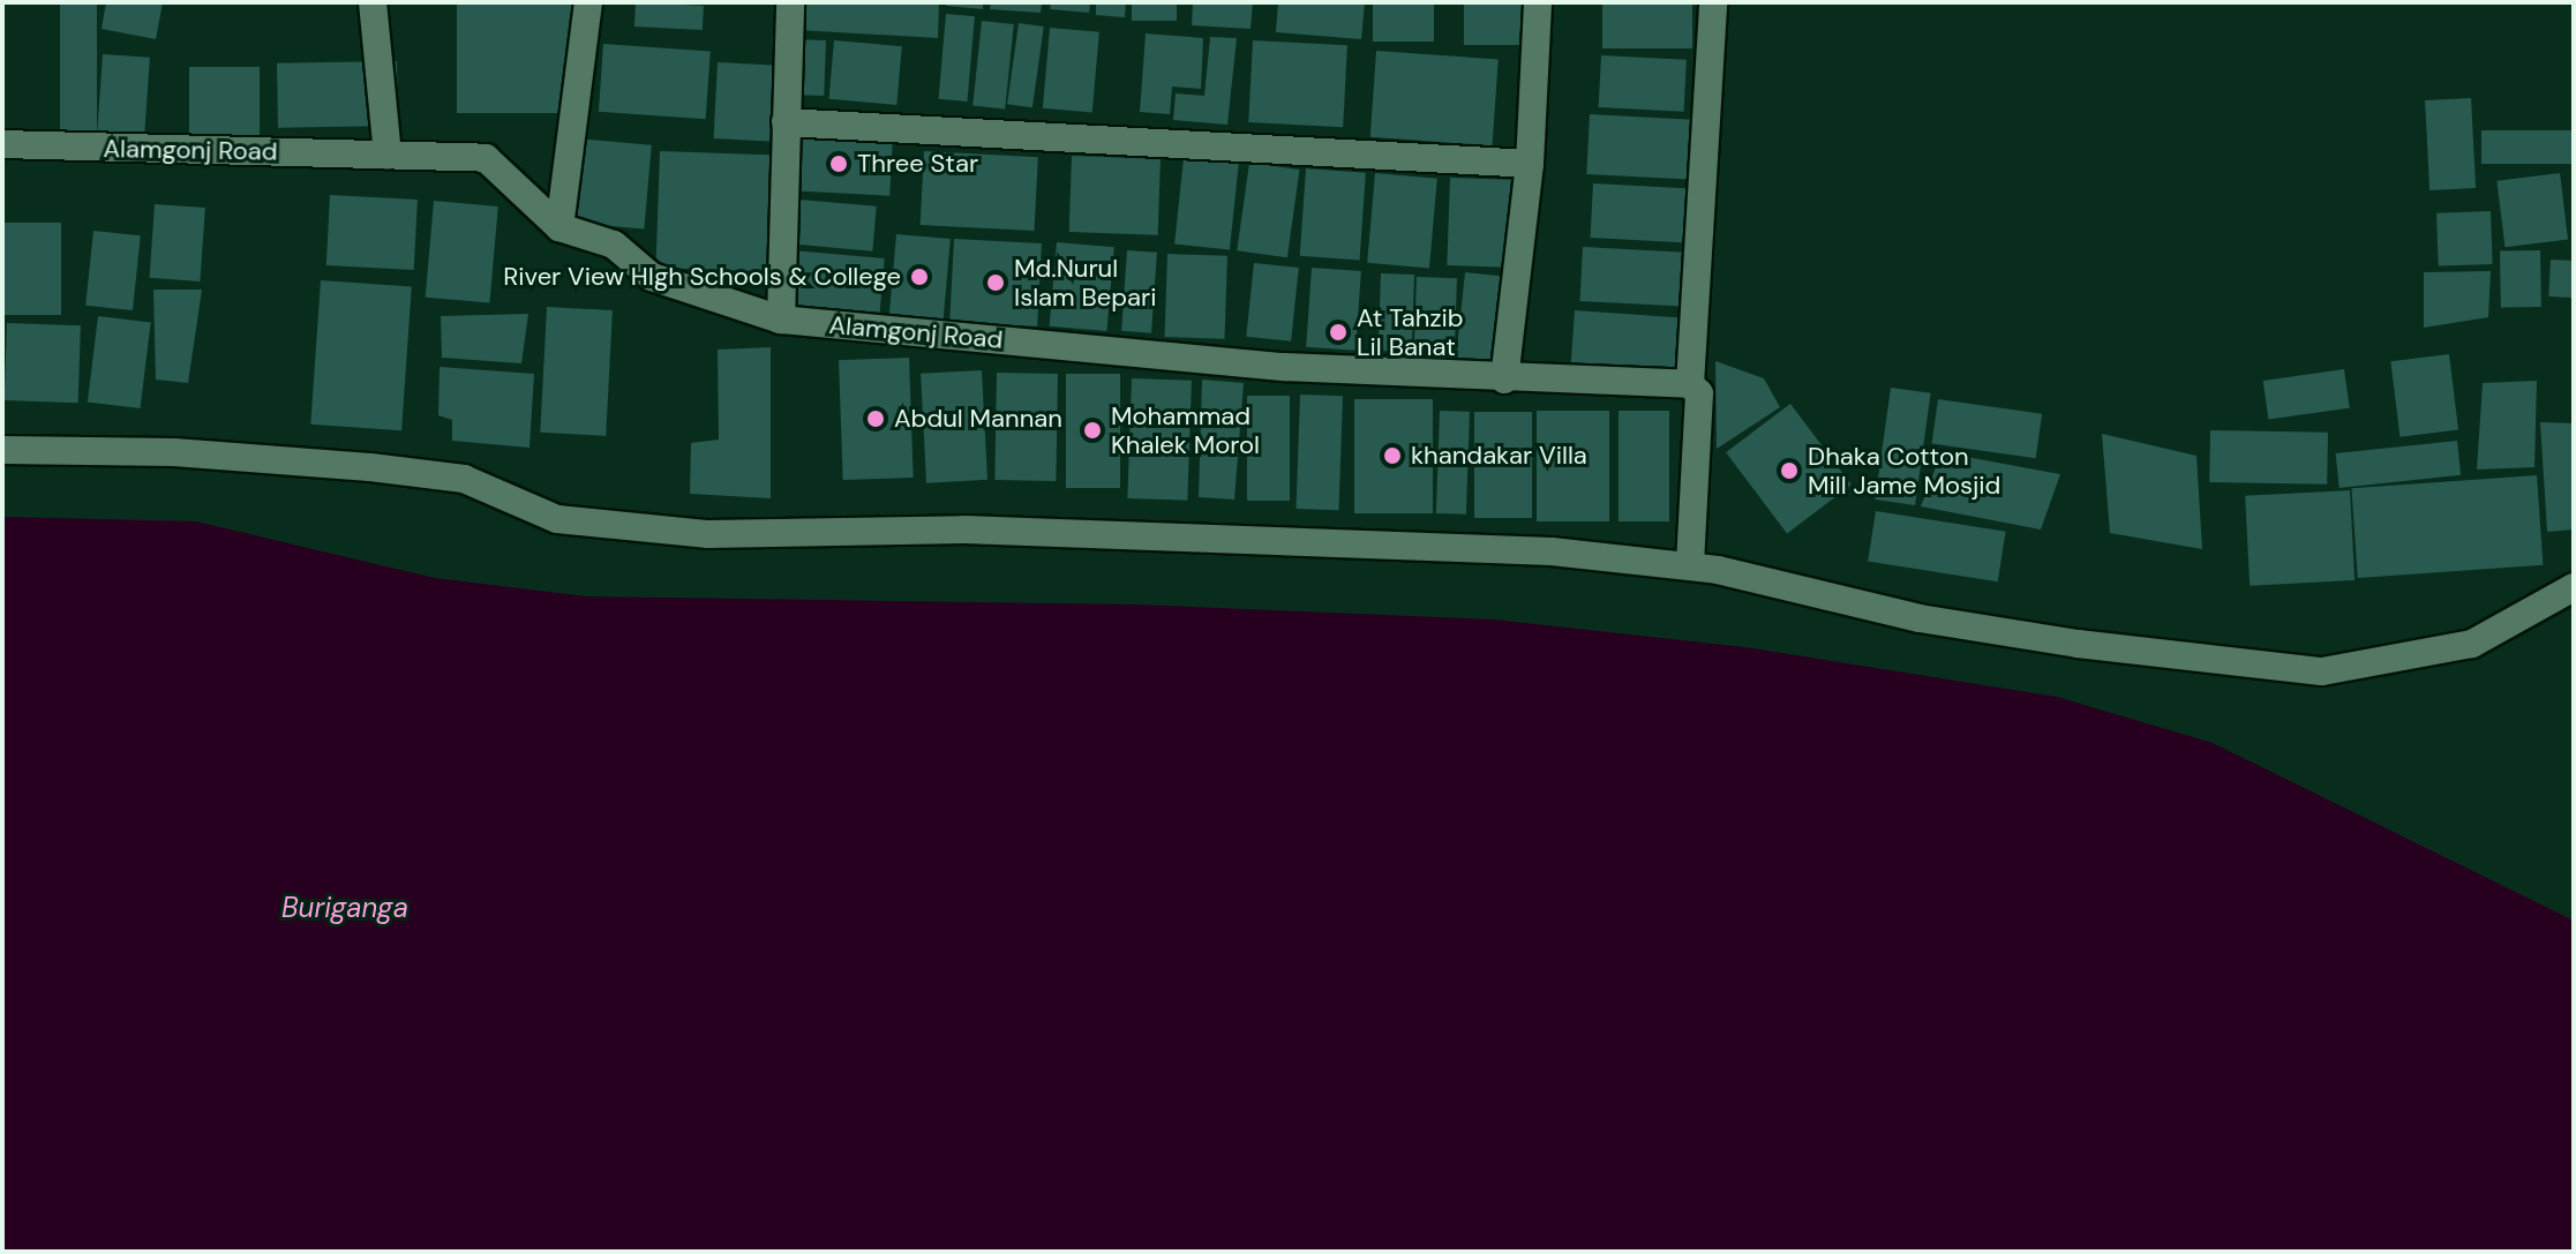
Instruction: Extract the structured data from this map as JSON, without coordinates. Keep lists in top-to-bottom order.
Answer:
{
  "streets": {
    "street": ["Alamgonj Road"]
  },
  "water": ["Buriganga"],
  "places": [
    "Three Star",
    "River View HIgh Schools & College",
    "Md.Nurul Islam Bepari",
    "At Tahzib Lil Banat",
    "Abdul Mannan",
    "Mohammad Khalek Morol",
    "khandakar Villa",
    "Dhaka Cotton Mill Jame Mosjid"
  ]
}
